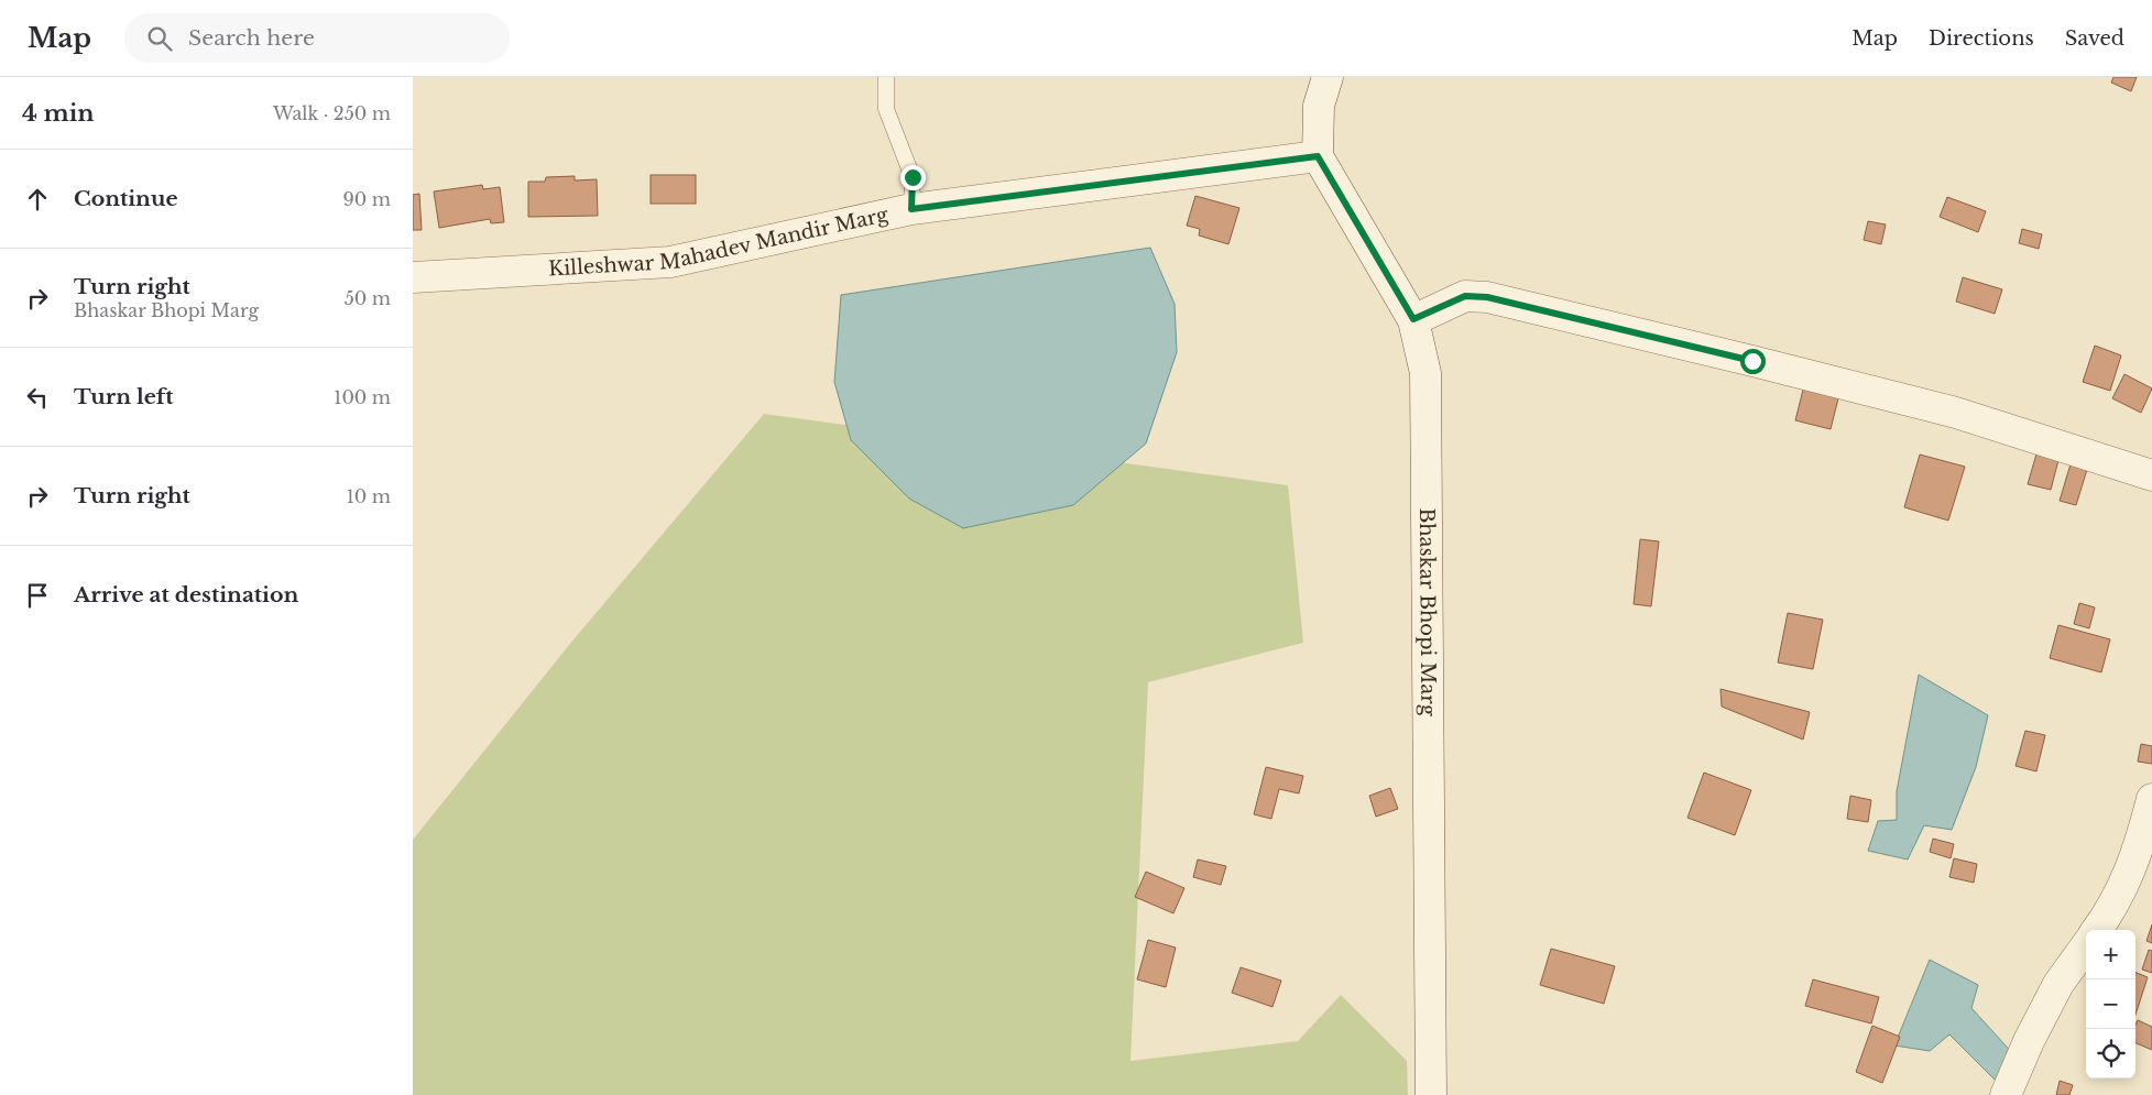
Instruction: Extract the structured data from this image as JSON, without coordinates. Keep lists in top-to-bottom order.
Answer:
{
  "streets": {
    "street": ["Killeshwar Mahadev Mandir Marg", "Bhaskar Bhopi Marg"]
  },
  "crossings": [
    ["Killeshwar Mahadev Mandir Marg", "Bhaskar Bhopi Marg"]
  ],
  "page": {
    "header": "Map",
    "search": "Search here",
    "nav": ["Map", "Directions", "Saved"],
    "heading": ["4 min", "Walk · 250 m"],
    "list": [
      ["Continue", "90 m"],
      ["Turn right", "Bhaskar Bhopi Marg", "50 m"],
      ["Turn left", "100 m"],
      ["Turn right", "10 m"],
      "Arrive at destination"
    ],
    "map_buttons": ["+", "−"]
  }
}
